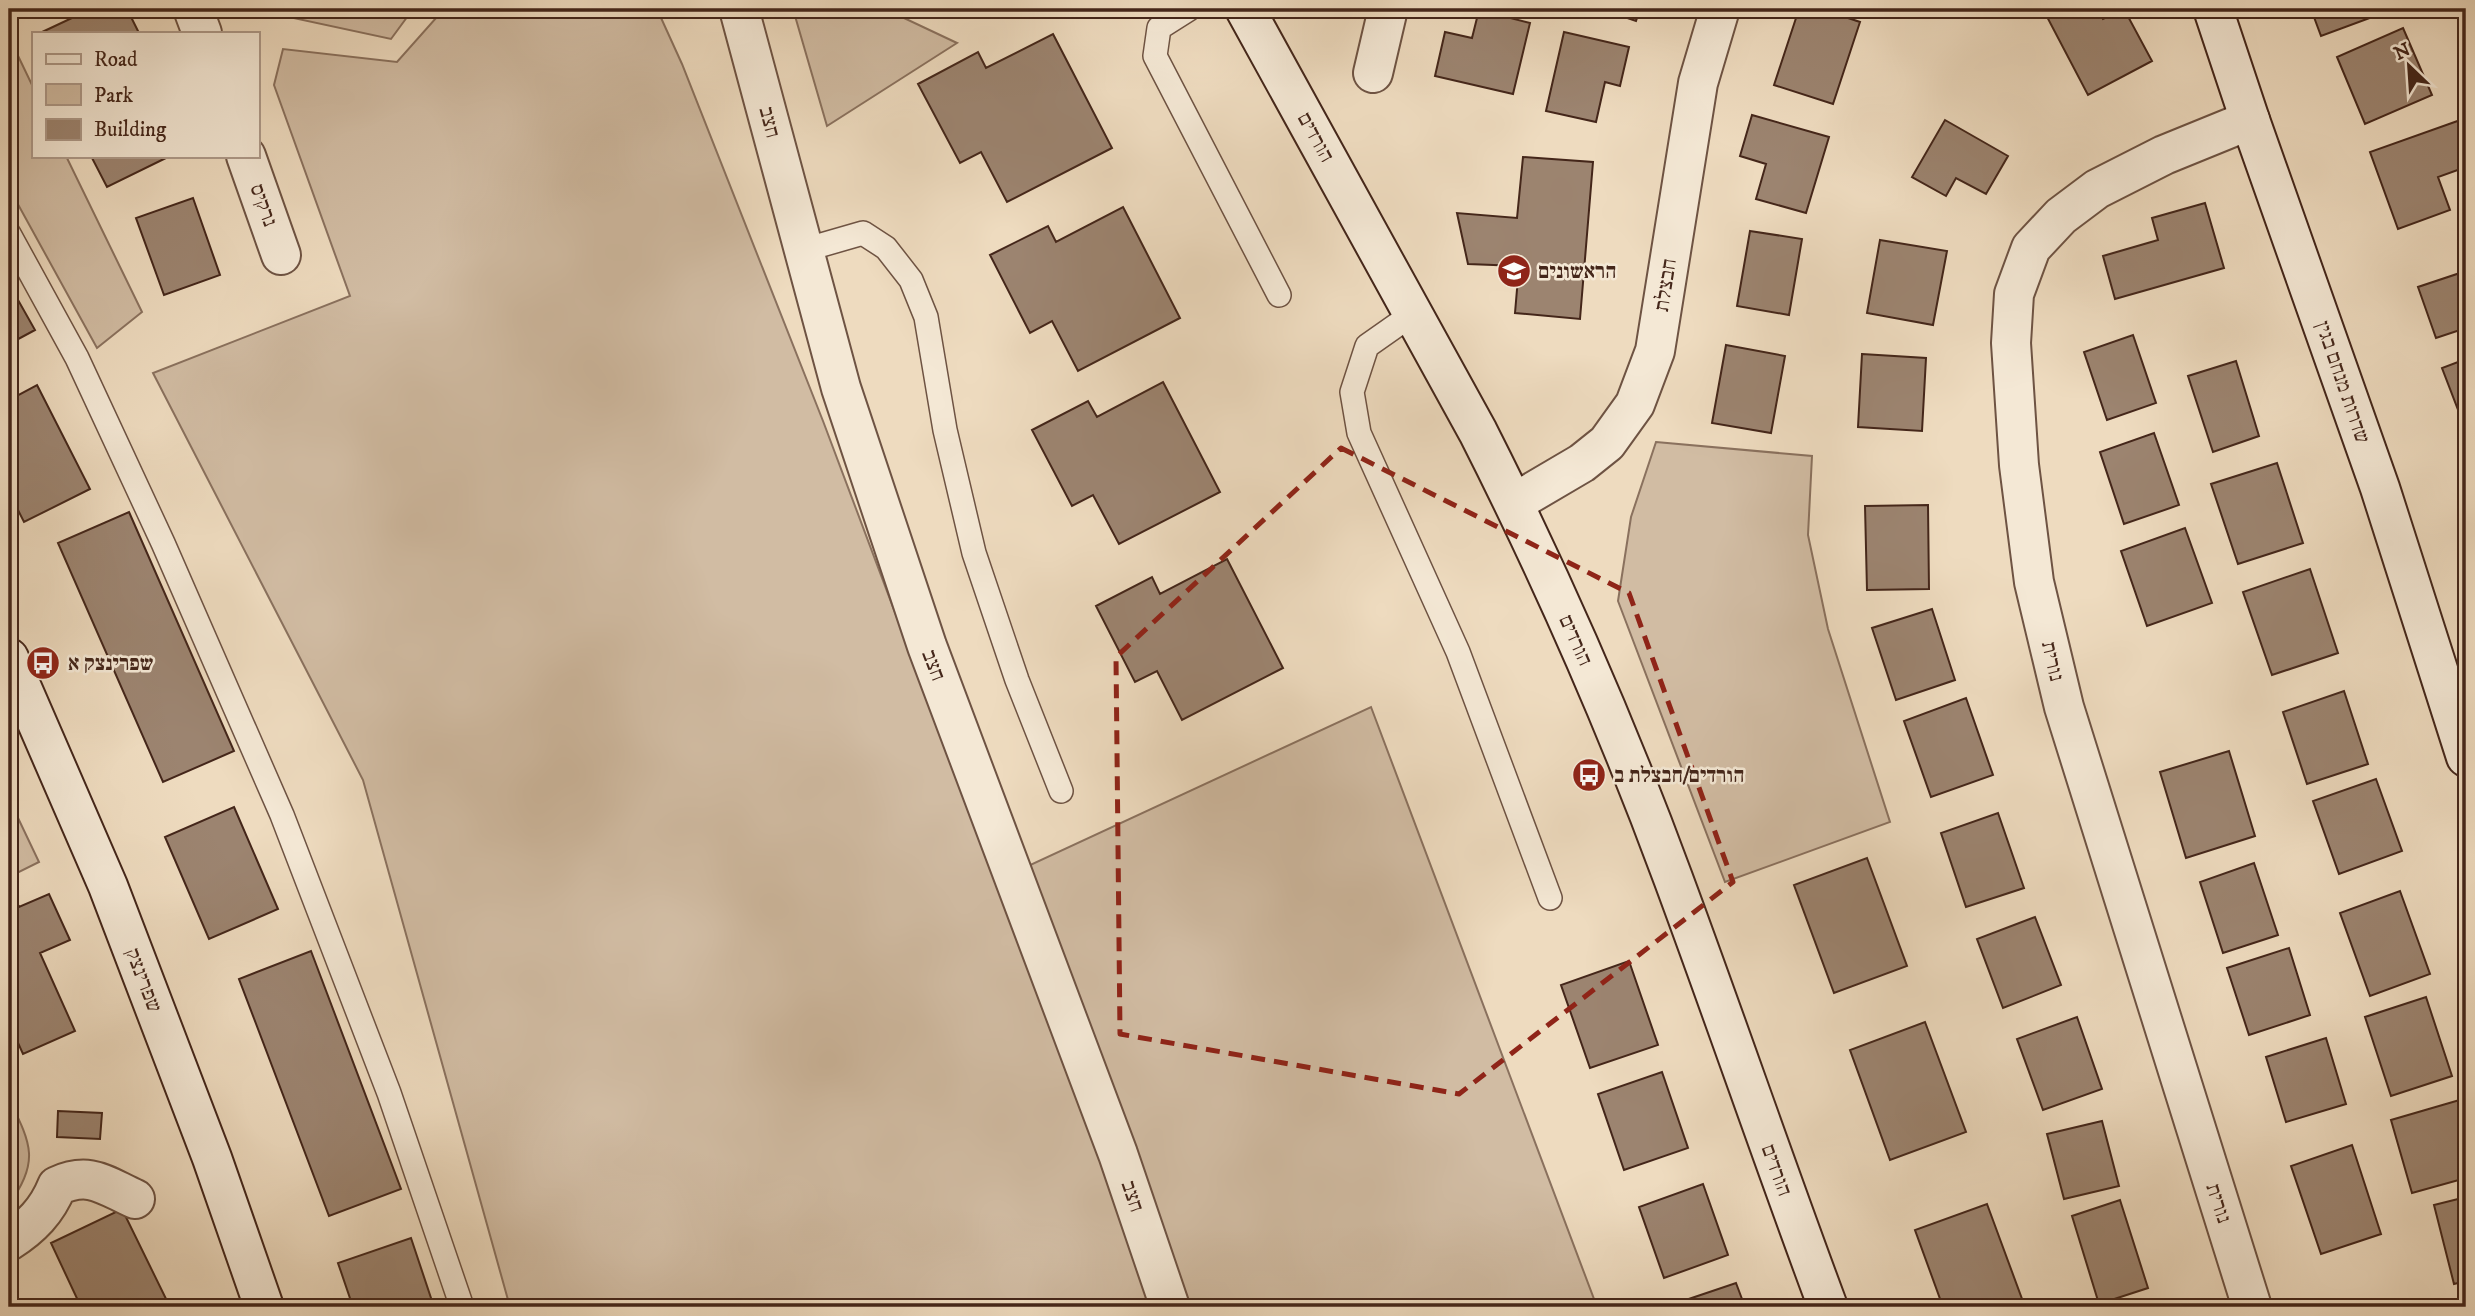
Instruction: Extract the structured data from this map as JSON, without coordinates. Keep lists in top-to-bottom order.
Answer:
{
  "streets": {
    "street": [
      "חצב",
      "הורדים",
      "נרקיס",
      "חבצלת",
      "שדרות מנחם בגין",
      "נורית",
      "שפרינצק"
    ]
  },
  "crossings": [
    ["הורדים", "חבצלת"],
    ["שדרות מנחם בגין", "נורית"]
  ],
  "places": {
    "school or university": ["הראשונים"],
    "bus stop": ["שפרינצק א", "הורדים/חבצלת ב"]
  },
  "legend": ["Road", "Park", "Building"],
  "north": "top left"
}
